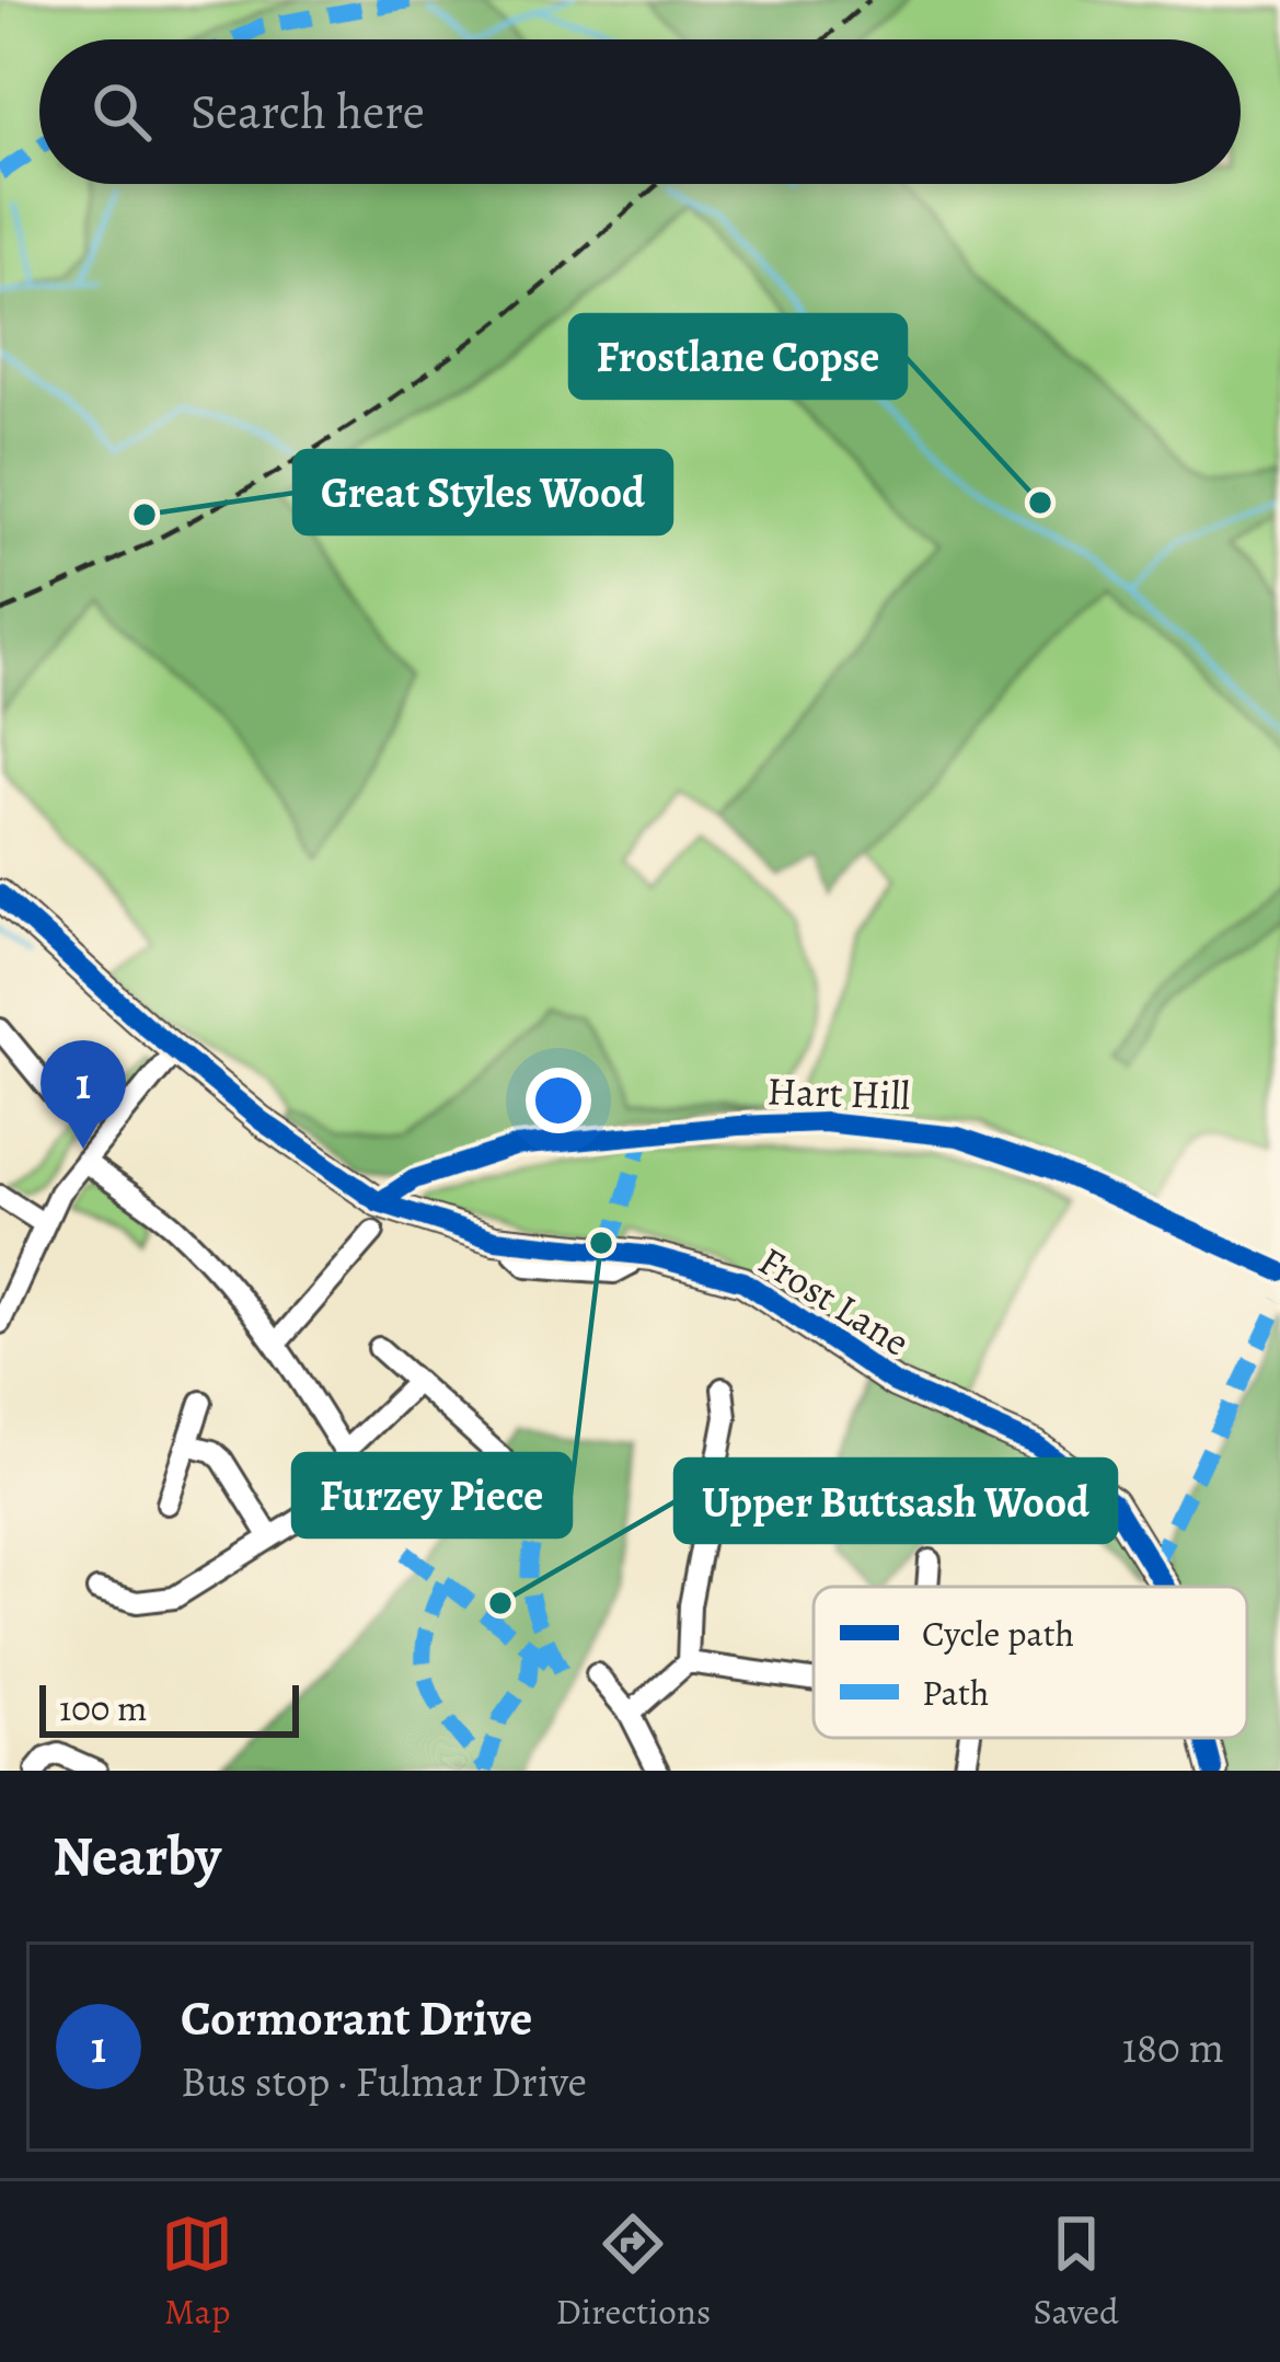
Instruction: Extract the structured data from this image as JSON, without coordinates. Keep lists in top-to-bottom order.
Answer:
{
  "streets": {
    "street": ["Hart Hill", "Frost Lane"]
  },
  "crossings": [
    ["Hart Hill", "Frost Lane"]
  ],
  "places": [
    "Frostlane Copse",
    "Great Styles Wood",
    "Furzey Piece",
    "Upper Buttsash Wood"
  ],
  "legend": ["Cycle path", "Path"],
  "scale_bar": "100 m",
  "page": {
    "search": "Search here",
    "pins": "1",
    "scale": "100 m",
    "heading": "Nearby",
    "list": [
      {
        "mark": "1",
        "name": "Cormorant Drive",
        "note": "Bus stop · Fulmar Drive",
        "value": "180 m"
      }
    ],
    "nav": ["Map", "Directions", "Saved"]
  }
}
